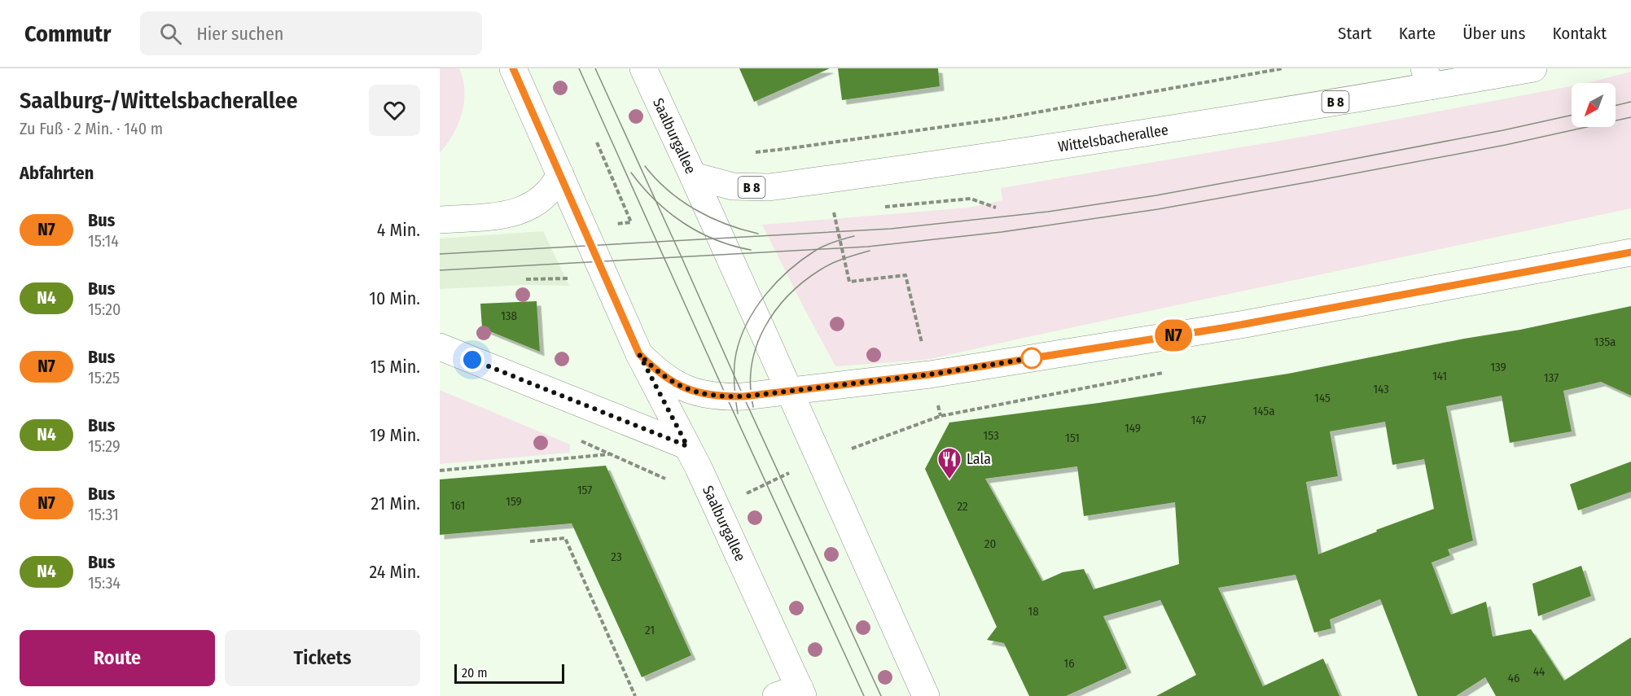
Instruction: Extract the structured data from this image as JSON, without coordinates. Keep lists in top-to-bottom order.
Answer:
{
  "streets": {
    "main road": ["B 8", "Saalburgallee", "Wittelsbacherallee"]
  },
  "crossings": [
    ["Saalburgallee", "Wittelsbacherallee"]
  ],
  "places": {
    "restaurant": ["Lala"]
  },
  "lines": ["bus line N7"],
  "house_numbers": [
    "138",
    "135a",
    "139",
    "141",
    "137",
    "143",
    "145",
    "145a",
    "147",
    "149",
    "153",
    "151",
    "157",
    "159",
    "161",
    "22",
    "20",
    "23",
    "18",
    "21",
    "16",
    "44",
    "46"
  ],
  "scale_bar": "20 m",
  "north": "bottom left",
  "page": {
    "header": "Commutr",
    "search": "Hier suchen",
    "nav": [
      "Start",
      "Karte",
      "Über uns",
      "Kontakt"
    ],
    "heading": [
      ["Saalburg-/Wittelsbacherallee", "Zu Fuß · 2 Min. · 140 m"],
      "Abfahrten"
    ],
    "on_map": "N7",
    "list": [
      {
        "mark": "N7",
        "name": "Bus",
        "note": "15:14",
        "value": "4 Min."
      },
      {
        "mark": "N4",
        "name": "Bus",
        "note": "15:20",
        "value": "10 Min."
      },
      {
        "mark": "N7",
        "name": "Bus",
        "note": "15:25",
        "value": "15 Min."
      },
      {
        "mark": "N4",
        "name": "Bus",
        "note": "15:29",
        "value": "19 Min."
      },
      {
        "mark": "N7",
        "name": "Bus",
        "note": "15:31",
        "value": "21 Min."
      },
      {
        "mark": "N4",
        "name": "Bus",
        "note": "15:34",
        "value": "24 Min."
      }
    ],
    "buttons": ["Route", "Tickets"],
    "scale": "20 m"
  }
}
